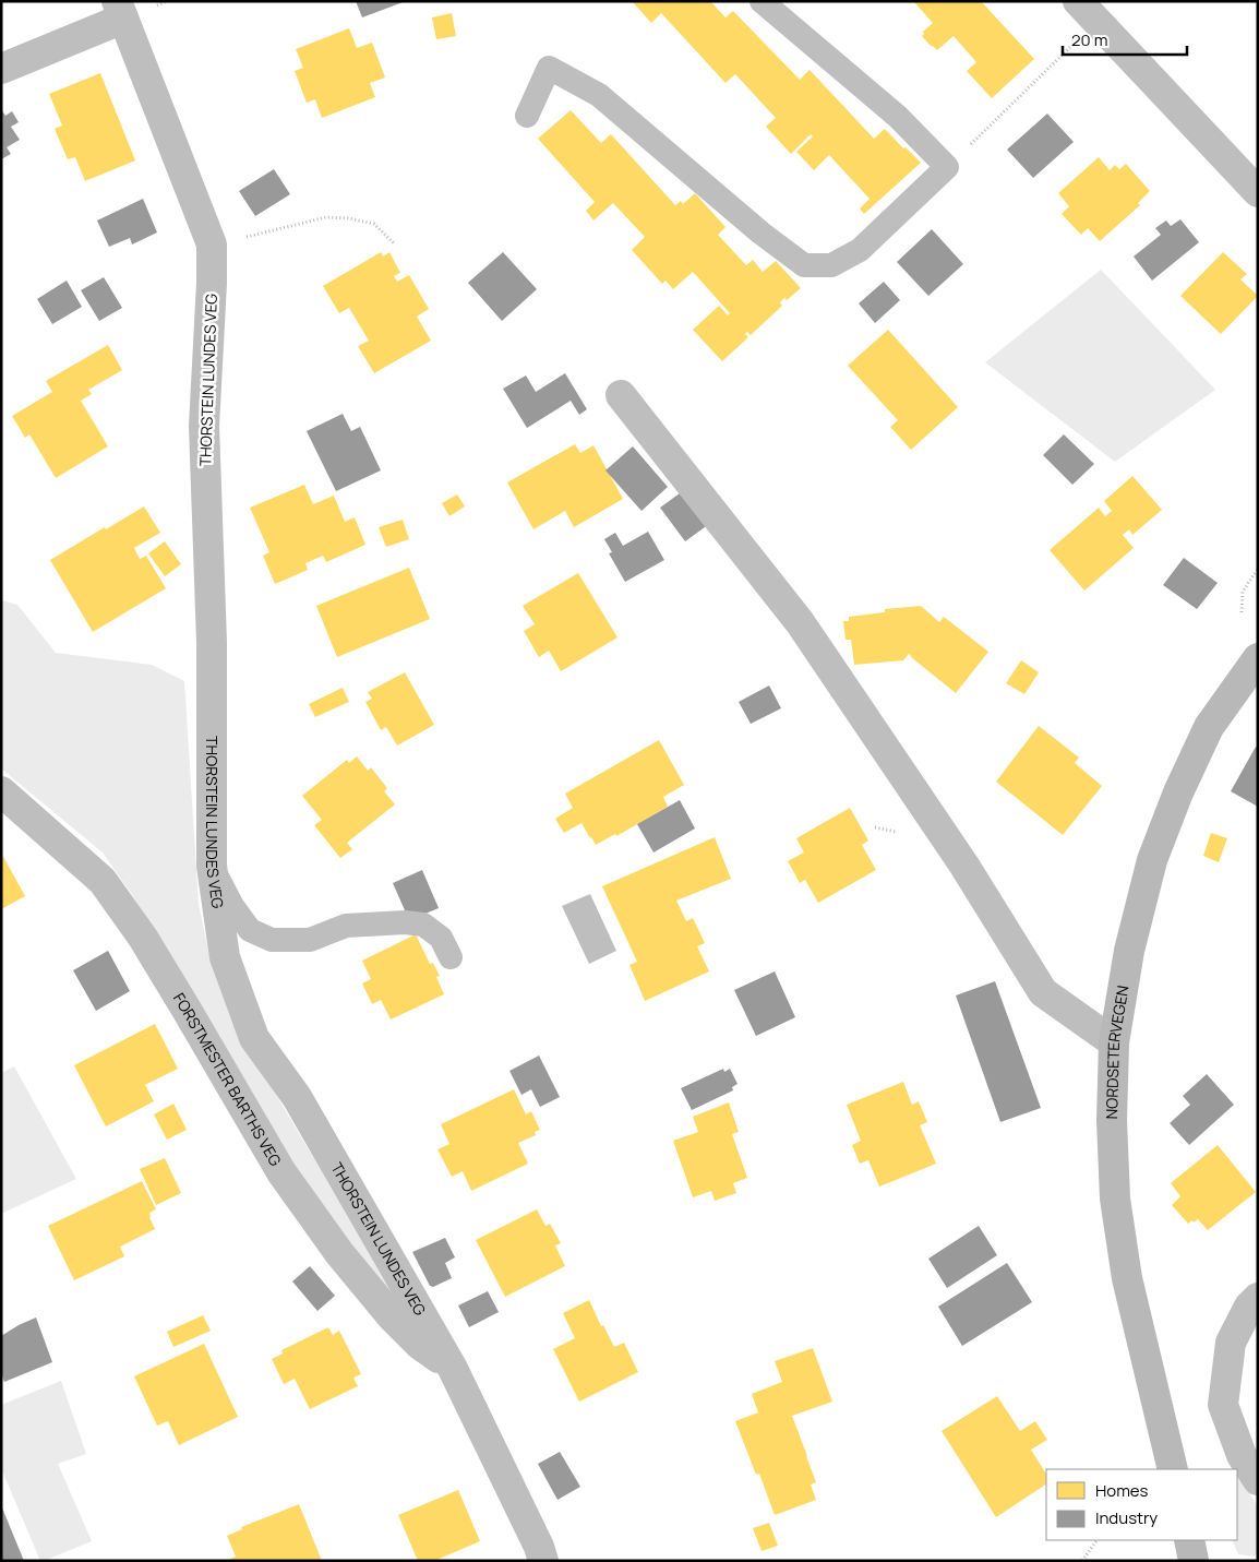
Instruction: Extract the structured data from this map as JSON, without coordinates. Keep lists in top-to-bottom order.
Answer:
{
  "streets": {
    "main road": ["NORDSETERVEGEN"],
    "street": ["THORSTEIN LUNDES VEG", "FORSTMESTER BARTHS VEG"]
  },
  "crossings": [
    ["THORSTEIN LUNDES VEG", "FORSTMESTER BARTHS VEG"]
  ],
  "legend": ["Homes", "Industry"],
  "scale_bar": "20 m"
}
